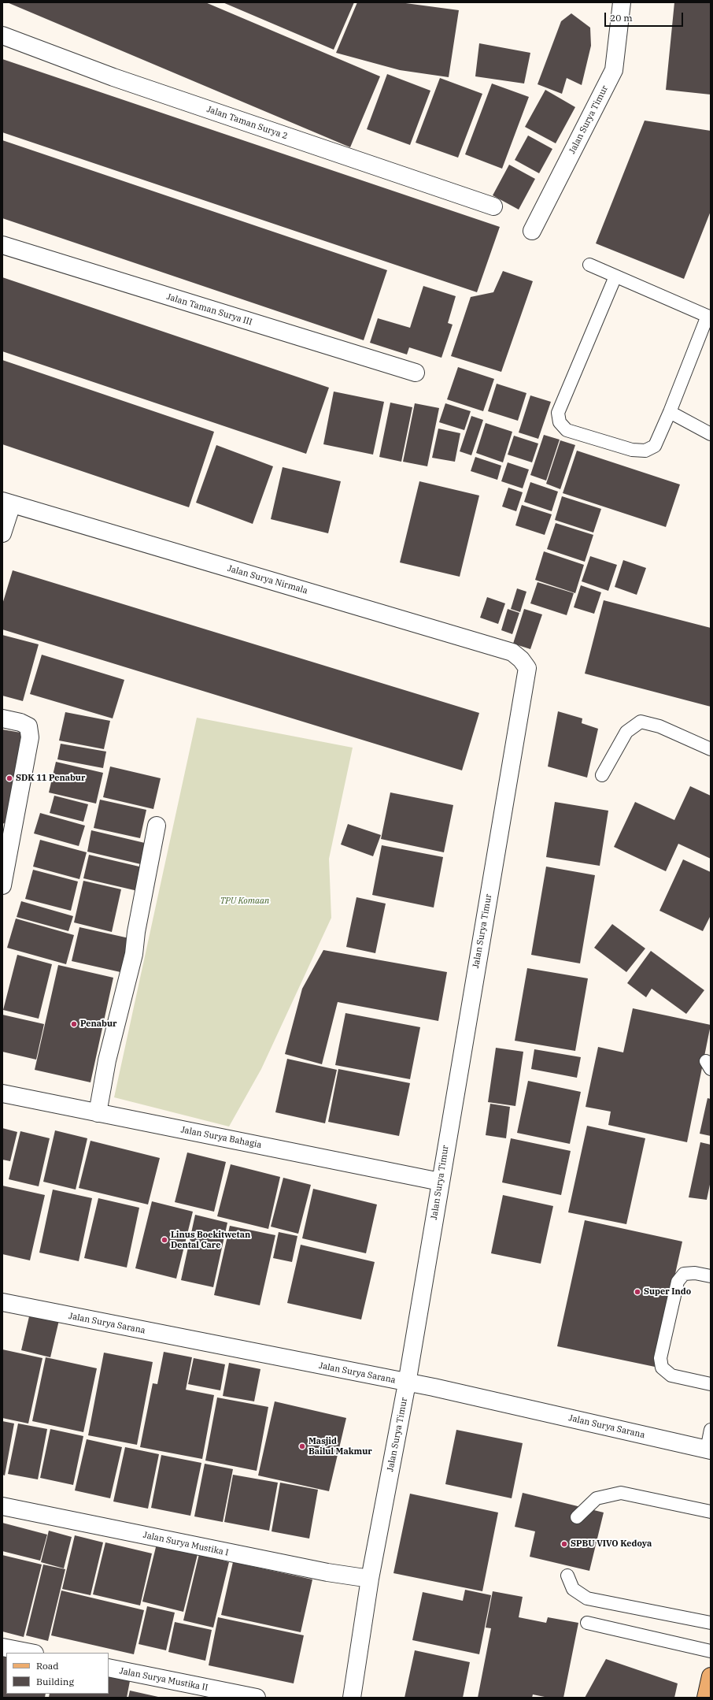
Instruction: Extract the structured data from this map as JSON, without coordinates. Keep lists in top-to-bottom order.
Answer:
{
  "streets": {
    "street": [
      "Jalan Surya Timur",
      "Jalan Taman Surya 2",
      "Jalan Taman Surya III",
      "Jalan Surya Nirmala",
      "Jalan Surya Bahagia",
      "Jalan Surya Sarana",
      "Jalan Surya Mustika I",
      "Jalan Surya Mustika II"
    ]
  },
  "crossings": [
    ["Jalan Surya Timur", "Jalan Surya Nirmala"],
    ["Jalan Surya Timur", "Jalan Surya Bahagia"],
    ["Jalan Surya Timur", "Jalan Surya Sarana"],
    ["Jalan Surya Timur", "Jalan Surya Mustika I"]
  ],
  "parks": ["TPU Komaan"],
  "places": [
    "SDK 11 Penabur",
    "Penabur",
    "Linus Boekitwetan Dental Care",
    "Super Indo",
    "Masjid Bailul Makmur",
    "SPBU VIVO Kedoya"
  ],
  "legend": ["Road", "Building"],
  "scale_bar": "20 m"
}
